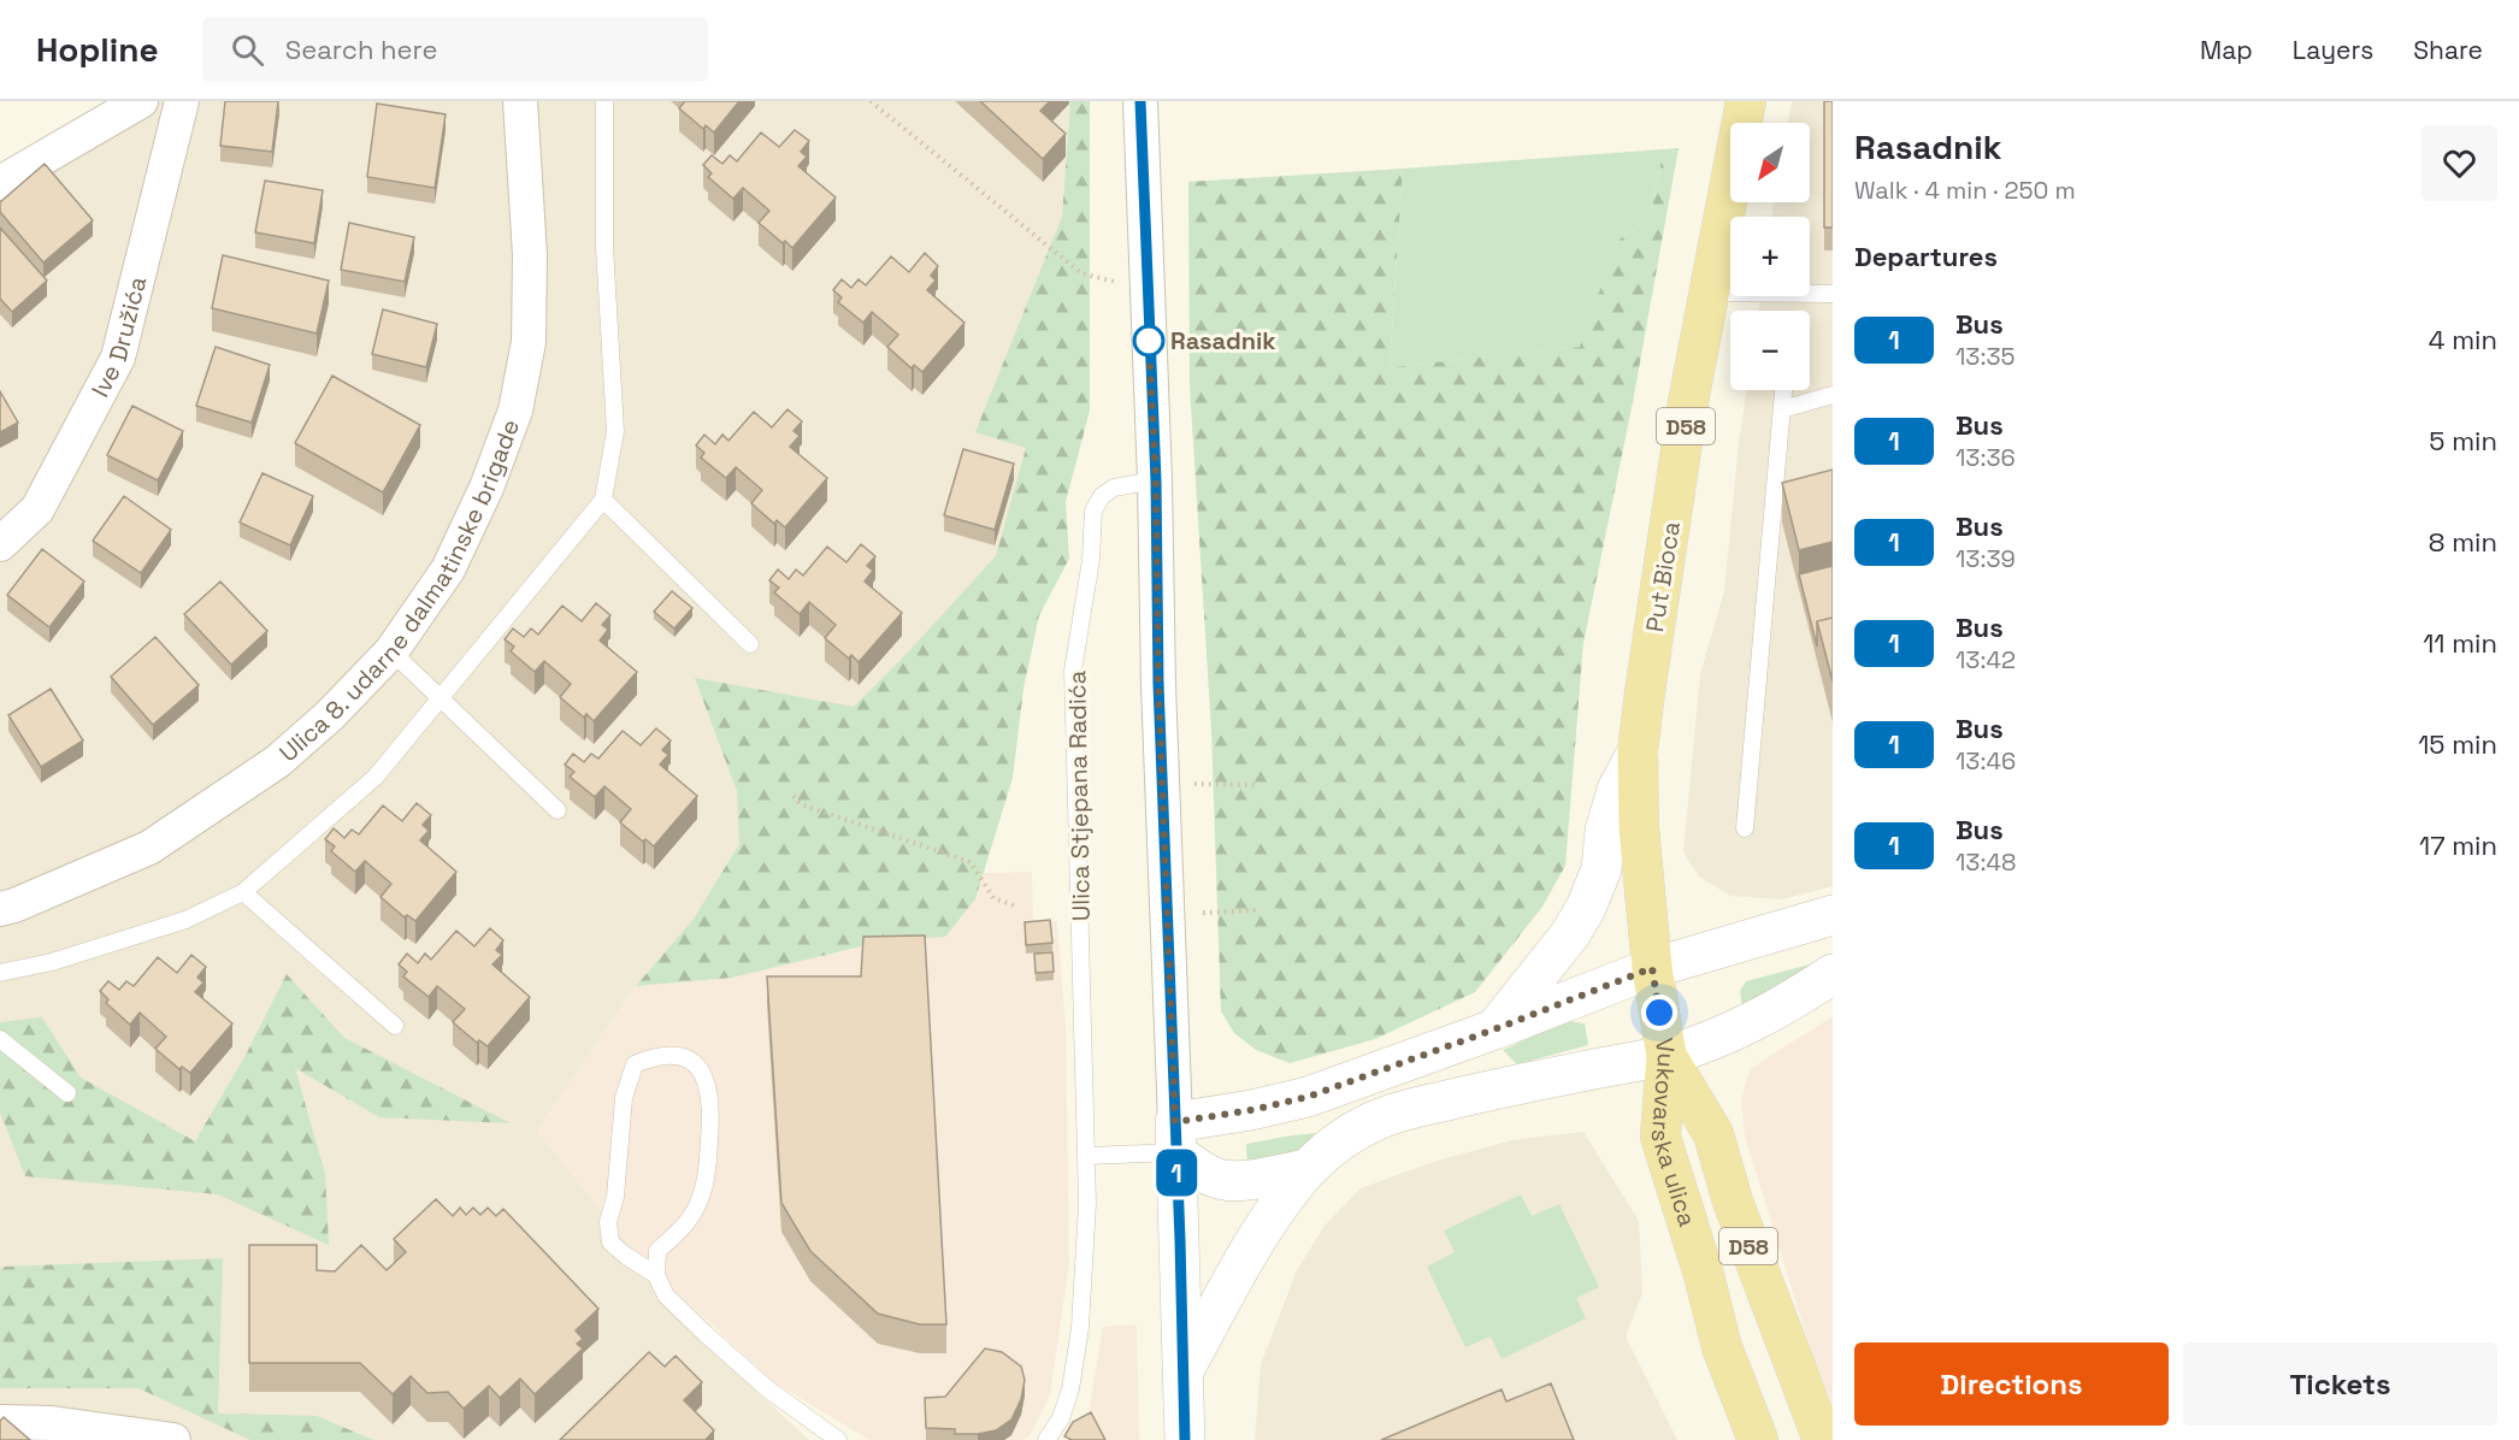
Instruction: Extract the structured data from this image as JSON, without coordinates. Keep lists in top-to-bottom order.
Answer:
{
  "streets": {
    "main road": ["D58", "Put Bioca", "Vukovarska ulica"],
    "street": ["Ive Družića", "Ulica 8. udarne dalmatinske brigade"],
    "lane": ["Ulica Stjepana Radića"]
  },
  "crossings": [
    ["Put Bioca", "Vukovarska ulica"]
  ],
  "places": ["Rasadnik"],
  "lines": ["bus line 1"],
  "north": "bottom left",
  "page": {
    "header": "Hopline",
    "search": "Search here",
    "nav": ["Map", "Layers", "Share"],
    "on_map": "1",
    "heading": [
      ["Rasadnik", "Walk · 4 min · 250 m"],
      "Departures"
    ],
    "map_buttons": ["+", "−"],
    "list": [
      {
        "mark": "1",
        "name": "Bus",
        "note": "13:35",
        "value": "4 min"
      },
      {
        "mark": "1",
        "name": "Bus",
        "note": "13:36",
        "value": "5 min"
      },
      {
        "mark": "1",
        "name": "Bus",
        "note": "13:39",
        "value": "8 min"
      },
      {
        "mark": "1",
        "name": "Bus",
        "note": "13:42",
        "value": "11 min"
      },
      {
        "mark": "1",
        "name": "Bus",
        "note": "13:46",
        "value": "15 min"
      },
      {
        "mark": "1",
        "name": "Bus",
        "note": "13:48",
        "value": "17 min"
      }
    ],
    "buttons": ["Directions", "Tickets"]
  }
}
